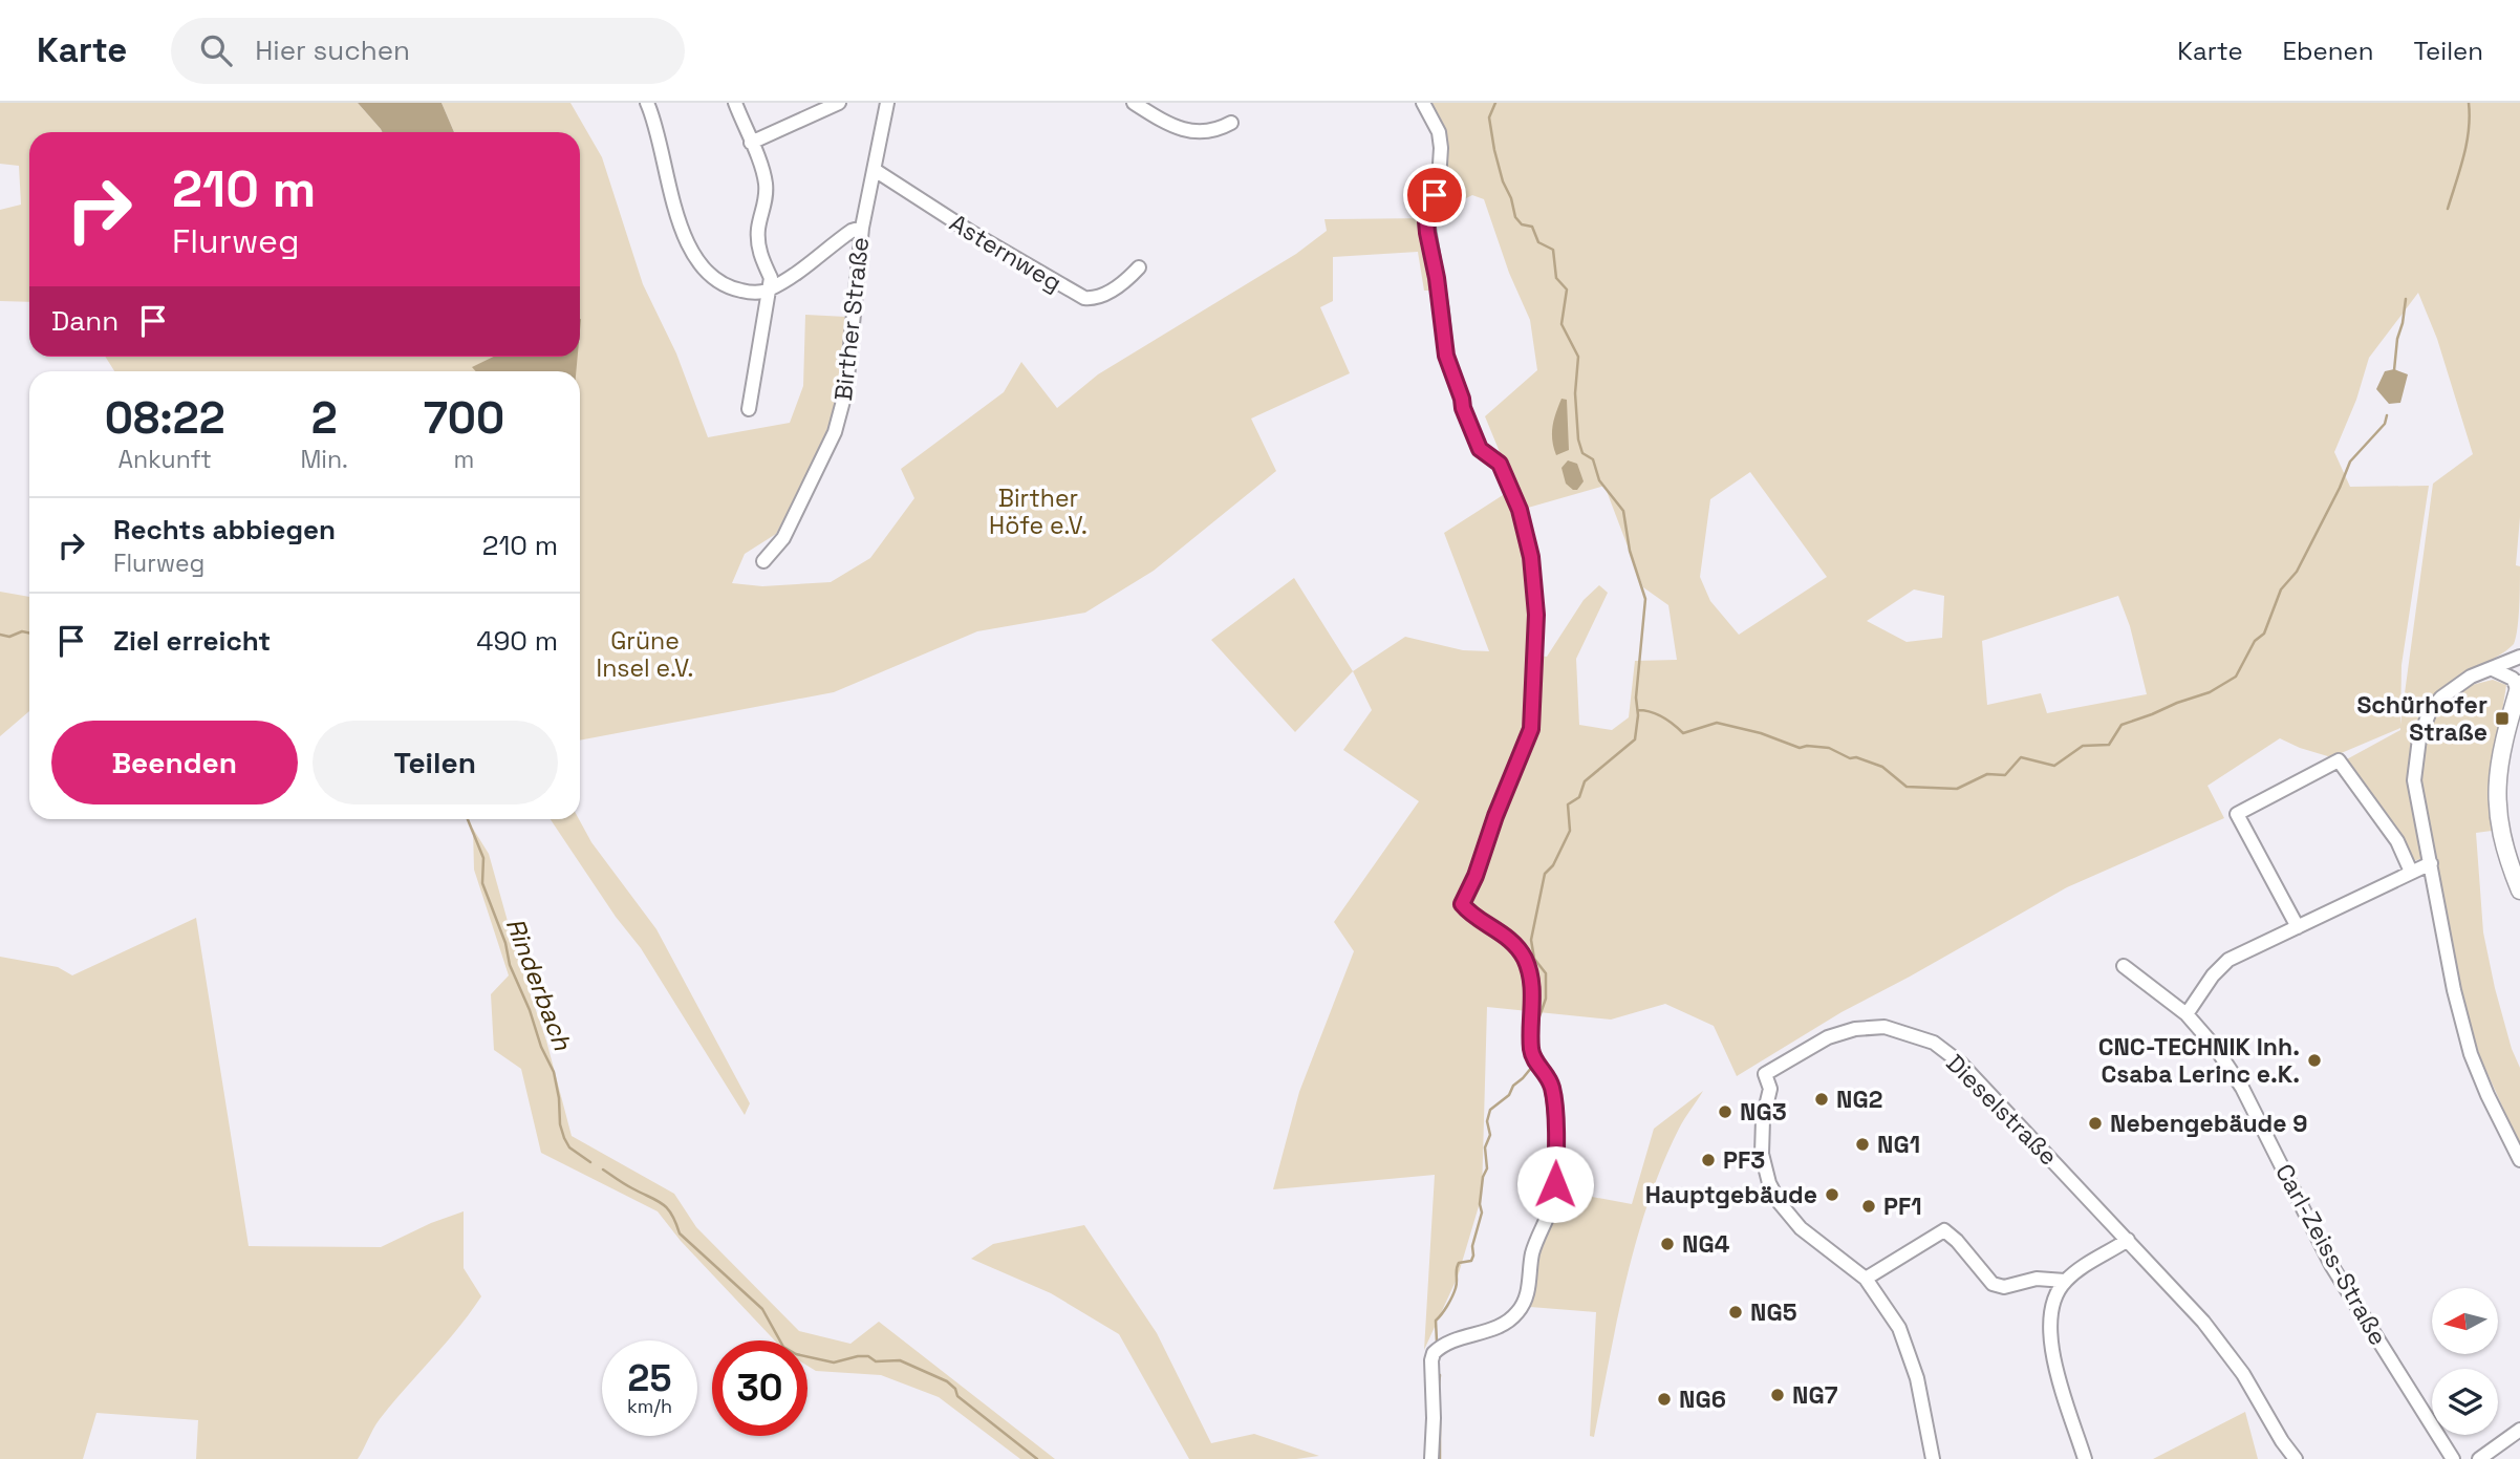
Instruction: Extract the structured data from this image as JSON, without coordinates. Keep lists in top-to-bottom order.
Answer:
{
  "streets": {
    "street": [
      "Asternweg",
      "Birther Straße",
      "Dieselstraße",
      "Carl-Zeiss-Straße"
    ]
  },
  "crossings": [
    ["Asternweg", "Birther Straße"]
  ],
  "water": ["Rinderbach"],
  "parks": ["Birther Höfe e.V.", "Grüne Insel e.V."],
  "places": {
    "transit": ["Schürhofer Straße"],
    "other": [
      "CNC-TECHNIK Inh. Csaba Lerinc e.K.",
      "NG2",
      "NG3",
      "Nebengebäude 9",
      "NG1",
      "PF3",
      "Hauptgebäude",
      "PF1",
      "NG4",
      "NG5",
      "NG7",
      "NG6"
    ]
  },
  "north": "left",
  "page": {
    "header": "Karte",
    "search": "Hier suchen",
    "nav": ["Karte", "Ebenen", "Teilen"],
    "turn": ["210 m", "Flurweg"],
    "then": "Dann",
    "eta": [
      "08:22",
      "Ankunft",
      "2",
      "Min.",
      "700",
      "m"
    ],
    "list": [
      {
        "name": "Rechts abbiegen",
        "note": "Flurweg",
        "value": "210 m"
      },
      {
        "name": "Ziel erreicht",
        "value": "490 m"
      }
    ],
    "buttons": ["Beenden", "Teilen"],
    "speed": "25 km/h",
    "limit": "30"
  }
}
